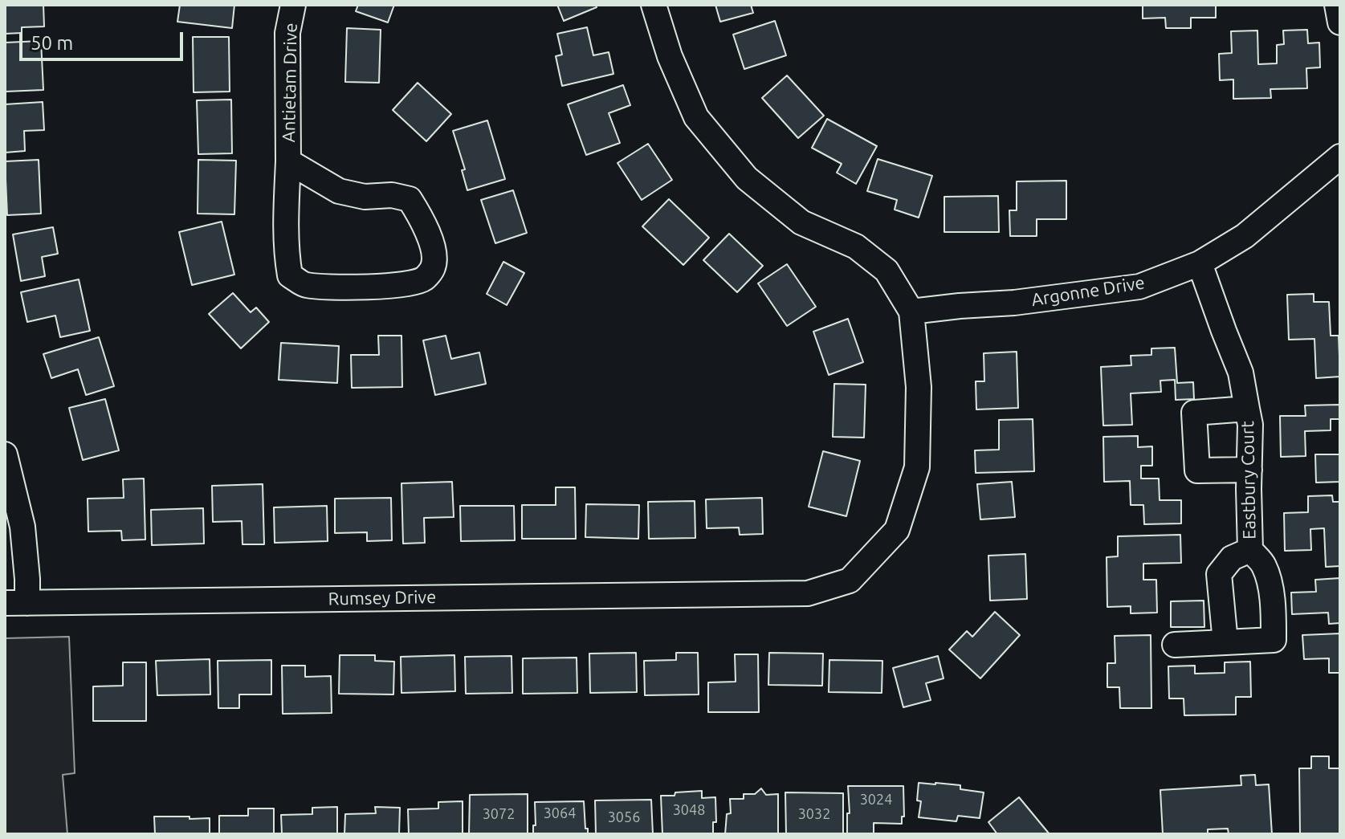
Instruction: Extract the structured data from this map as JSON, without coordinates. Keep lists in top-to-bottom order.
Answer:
{
  "streets": {
    "street": [
      "Antietam Drive",
      "Argonne Drive",
      "Eastbury Court",
      "Rumsey Drive"
    ]
  },
  "crossings": [
    ["Argonne Drive", "Eastbury Court"],
    ["Argonne Drive", "Rumsey Drive"]
  ],
  "house_numbers": [
    "3024",
    "3048",
    "3064",
    "3072",
    "3032",
    "3056"
  ],
  "scale_bar": "50 m"
}
